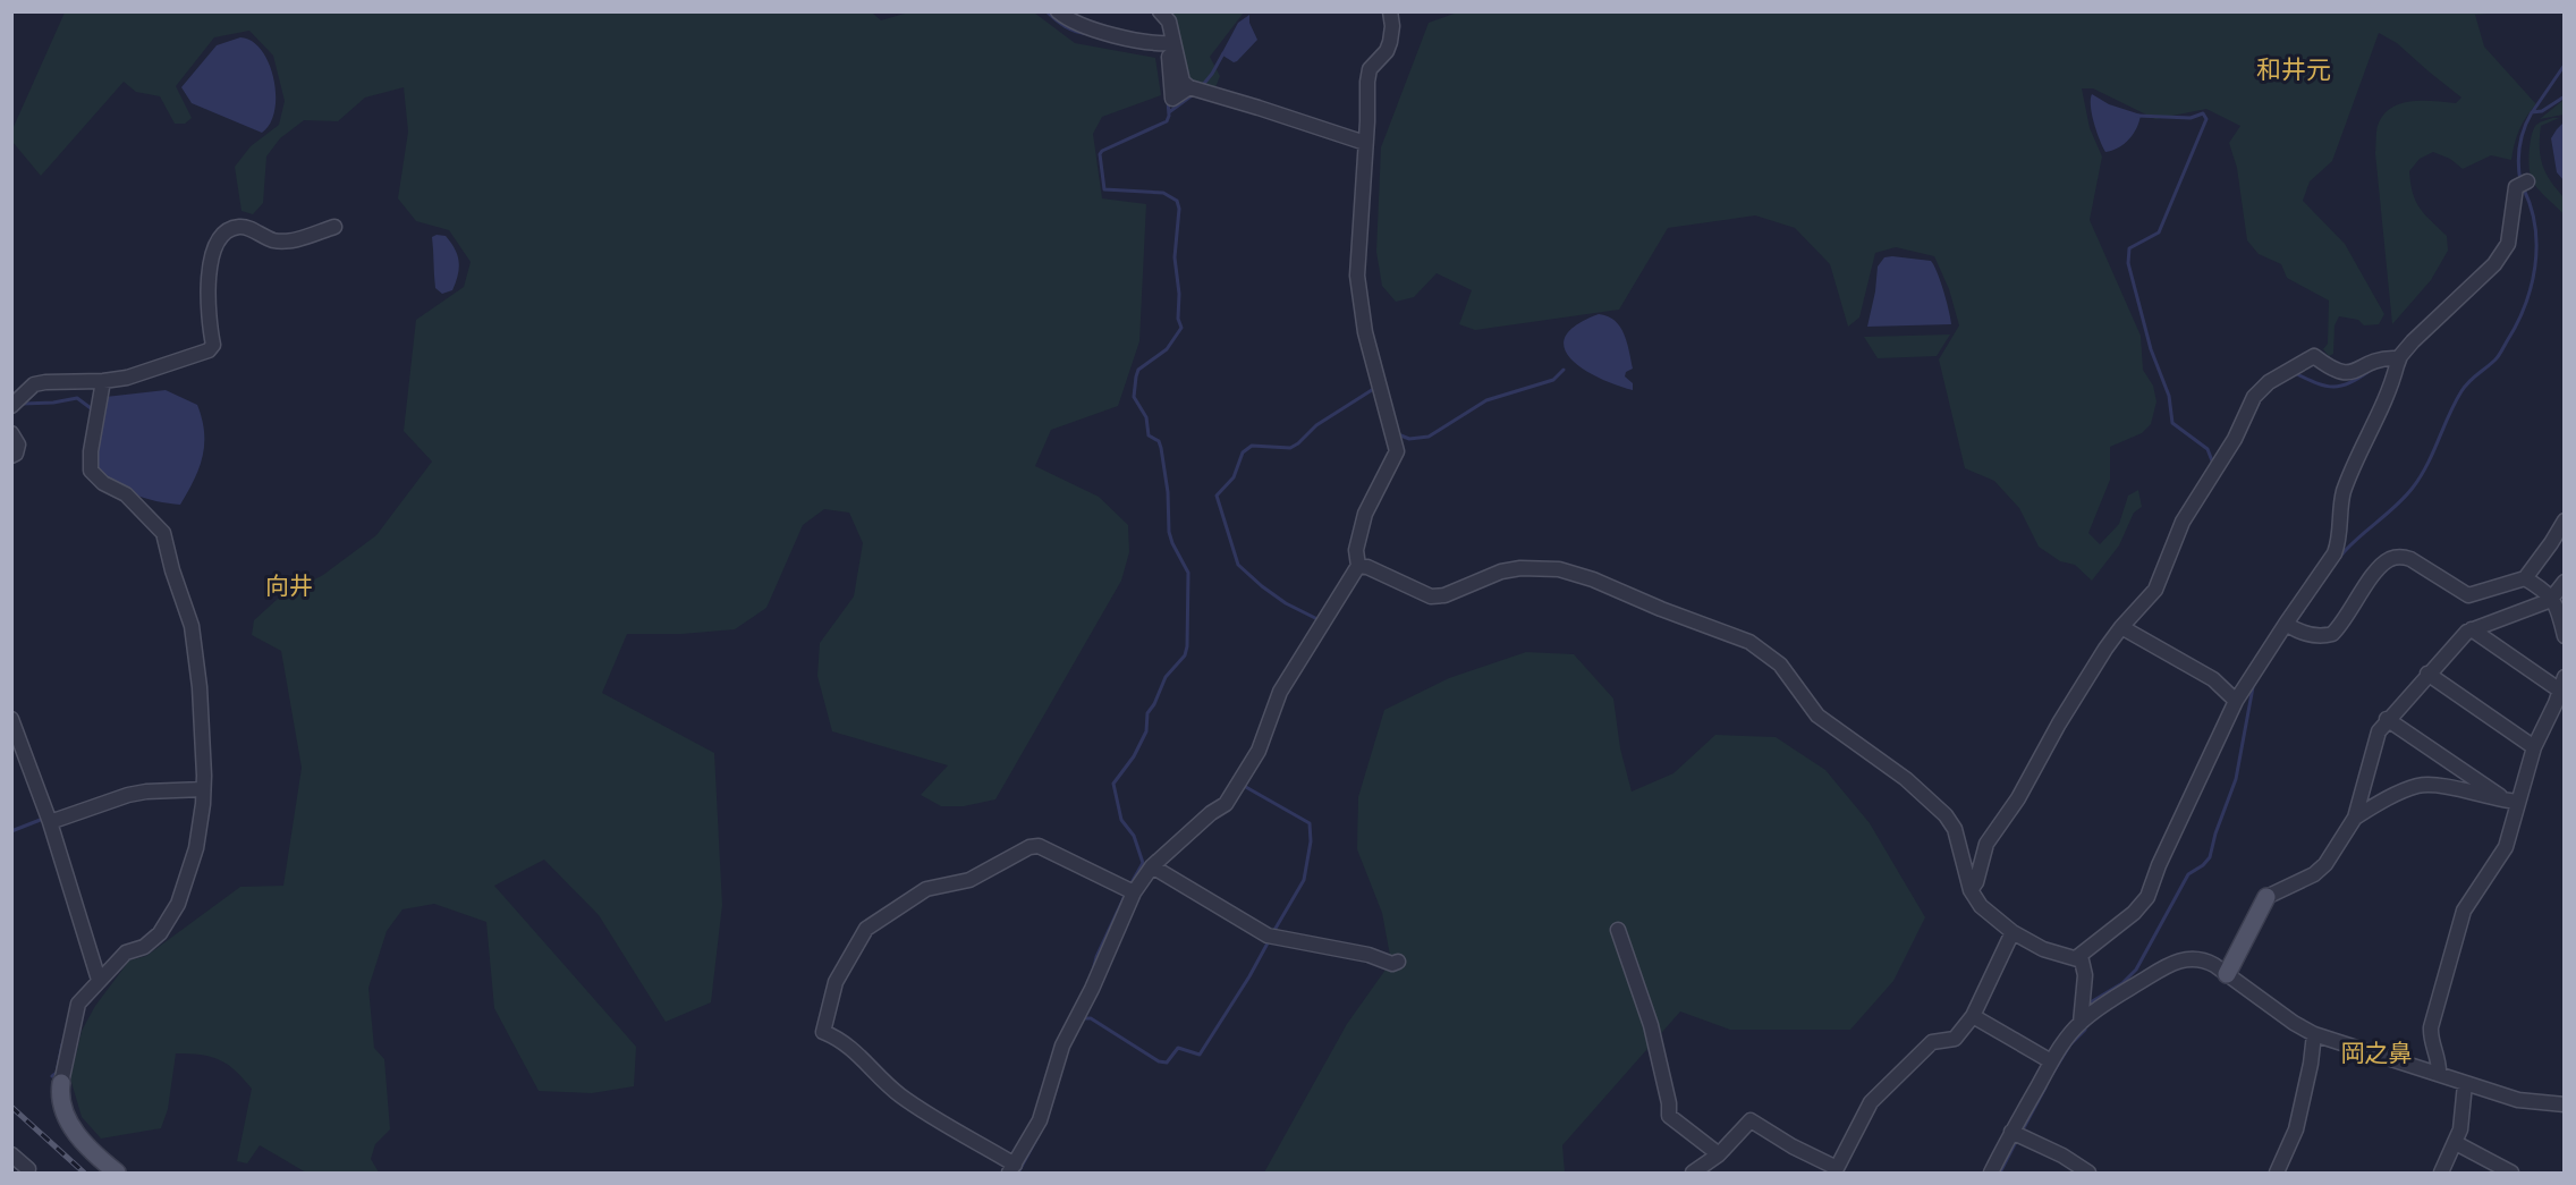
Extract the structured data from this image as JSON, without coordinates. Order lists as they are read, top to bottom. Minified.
{"districts":["和井元","向井","岡之鼻"]}
